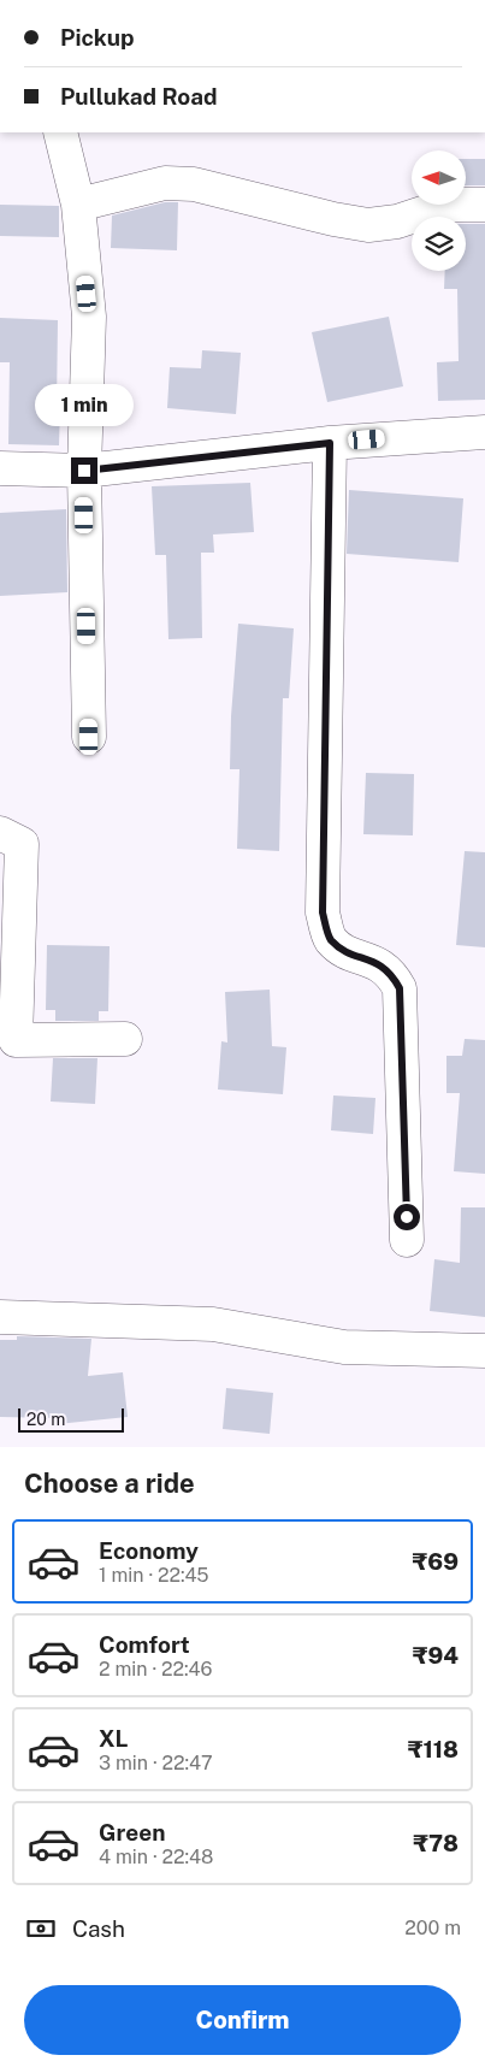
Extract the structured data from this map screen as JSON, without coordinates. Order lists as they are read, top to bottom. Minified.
{"scale_bar":"20 m","north":"left","page":{"banner":["Pickup","Pullukad Road"],"bubble":"1 min","scale":"20 m","heading":"Choose a ride","list":[{"name":"Economy","note":"1 min · 22:45","value":"₹69"},{"name":"Comfort","note":"2 min · 22:46","value":"₹94"},{"name":"XL","note":"3 min · 22:47","value":"₹118"},{"name":"Green","note":"4 min · 22:48","value":"₹78"}],"pay":["Cash","200 m"],"buttons":"Confirm"}}
